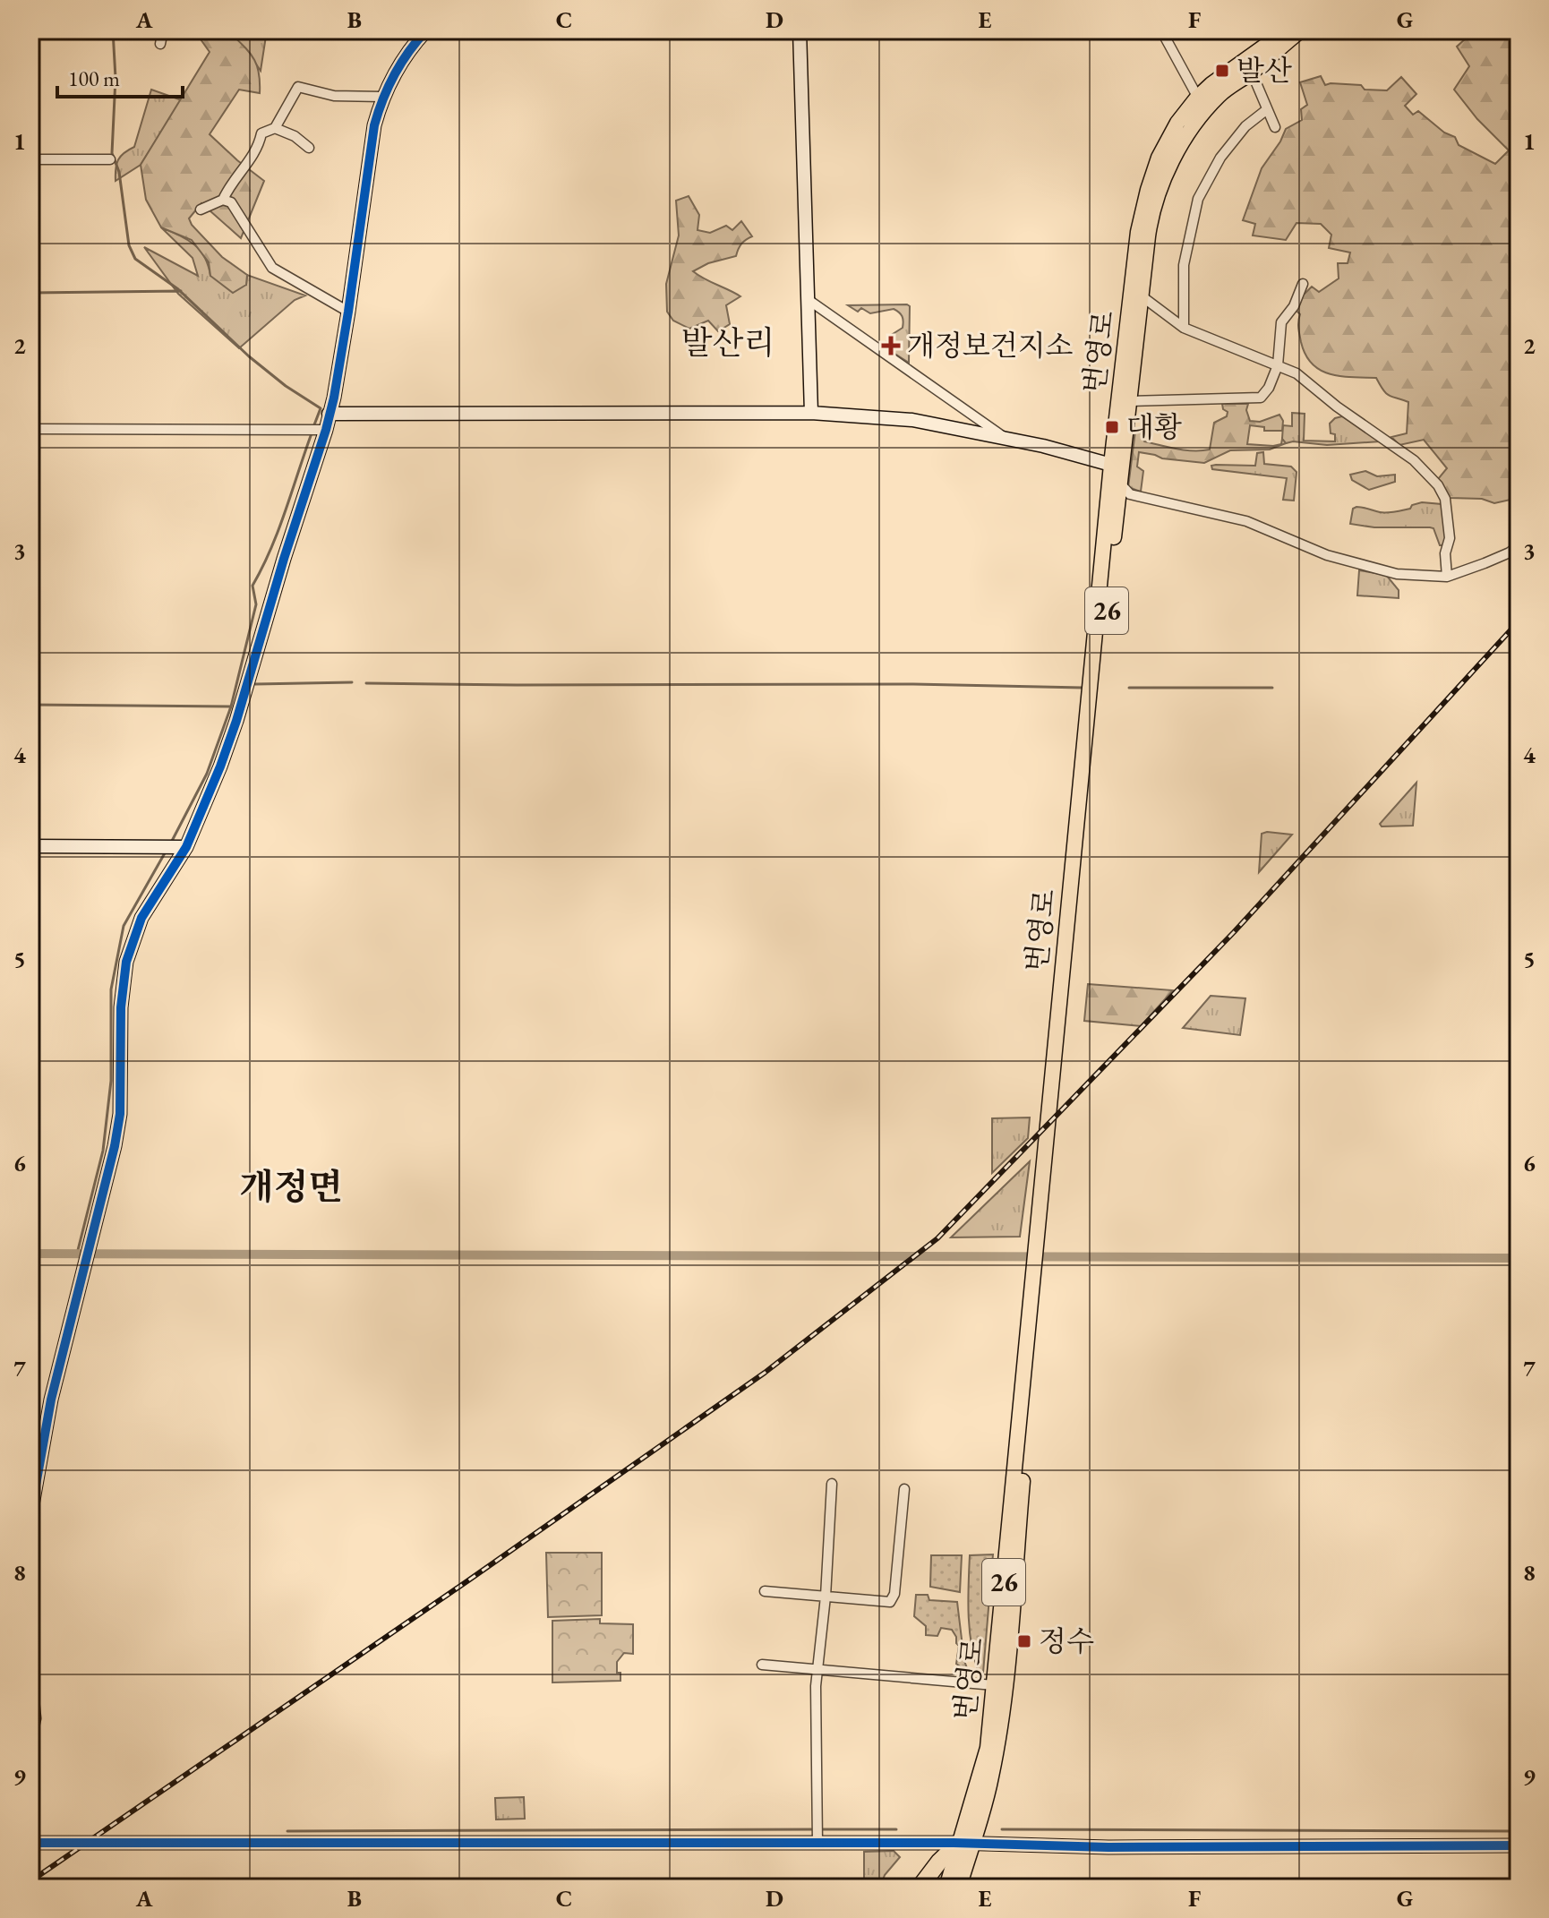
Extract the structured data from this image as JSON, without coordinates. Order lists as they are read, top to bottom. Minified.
{"streets":{"main road":["번영로","26"]},"districts":["발산리","개정면"],"places":{"transit":["발산","대황","정수"],"health":["개정보건지소"]},"scale_bar":"100 m","grid":{"columns":["A","B","C","D","E","F","G"],"rows":["1","2","3","4","5","6","7","8","9"]}}
